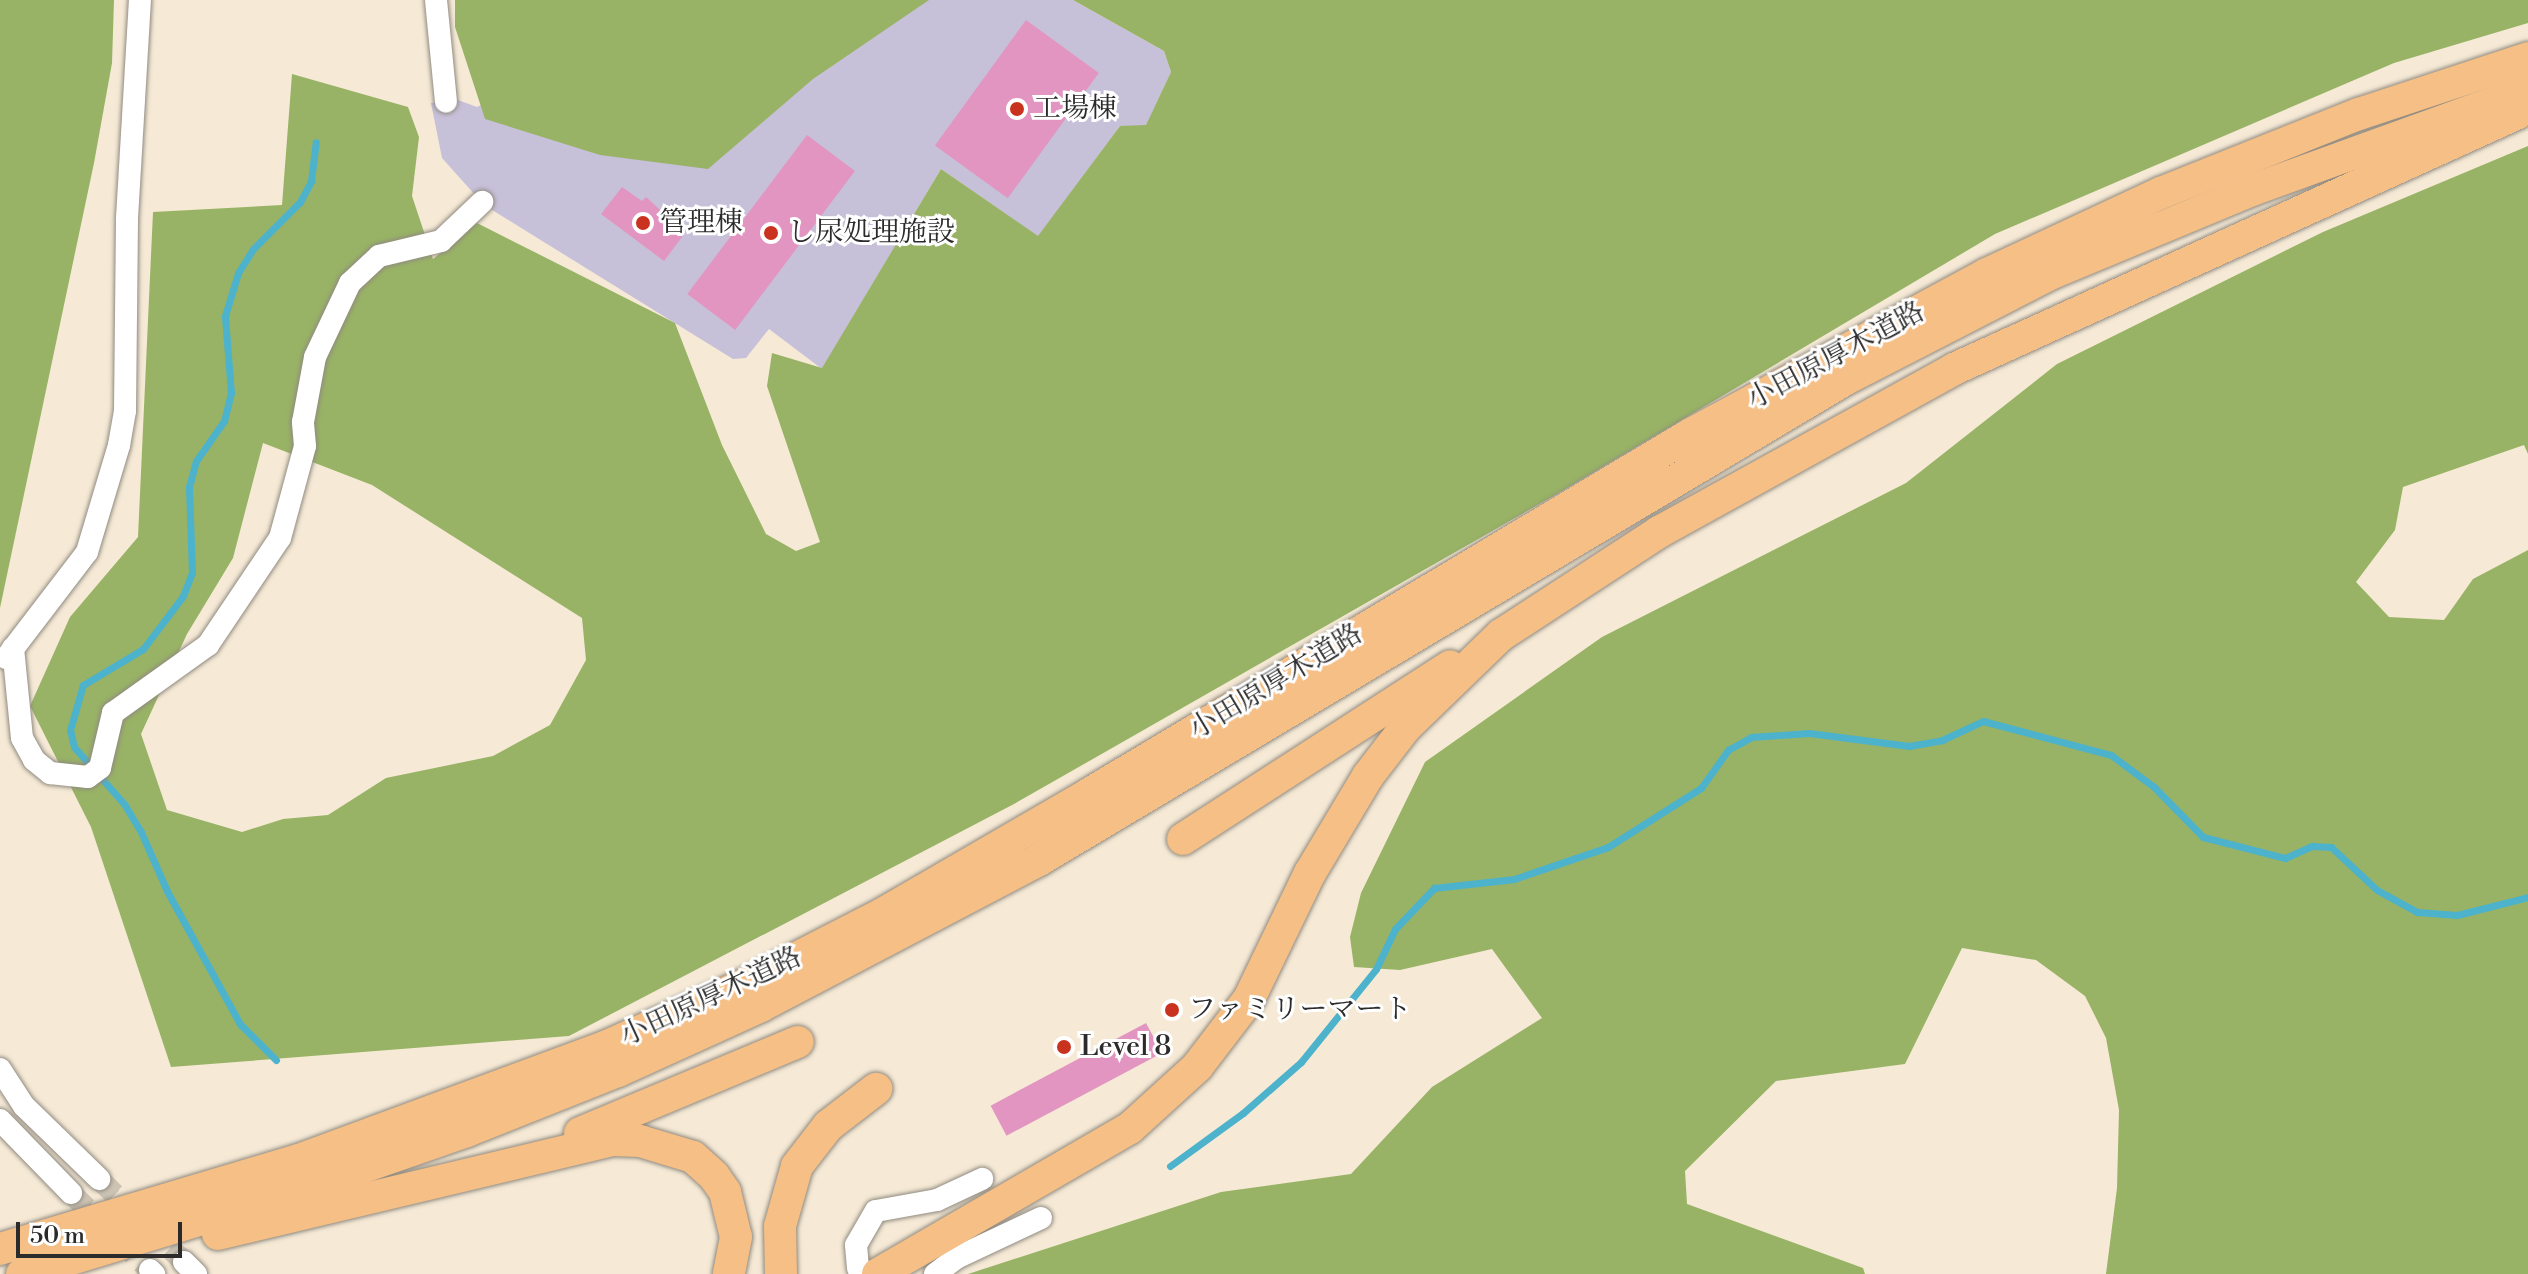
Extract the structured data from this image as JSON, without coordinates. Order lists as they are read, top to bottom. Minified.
{"streets":{"highway":["小田原厚木道路"]},"places":["工場棟","管理棟","し尿処理施設","ファミリーマート","Level 8"],"scale_bar":"50 m"}
